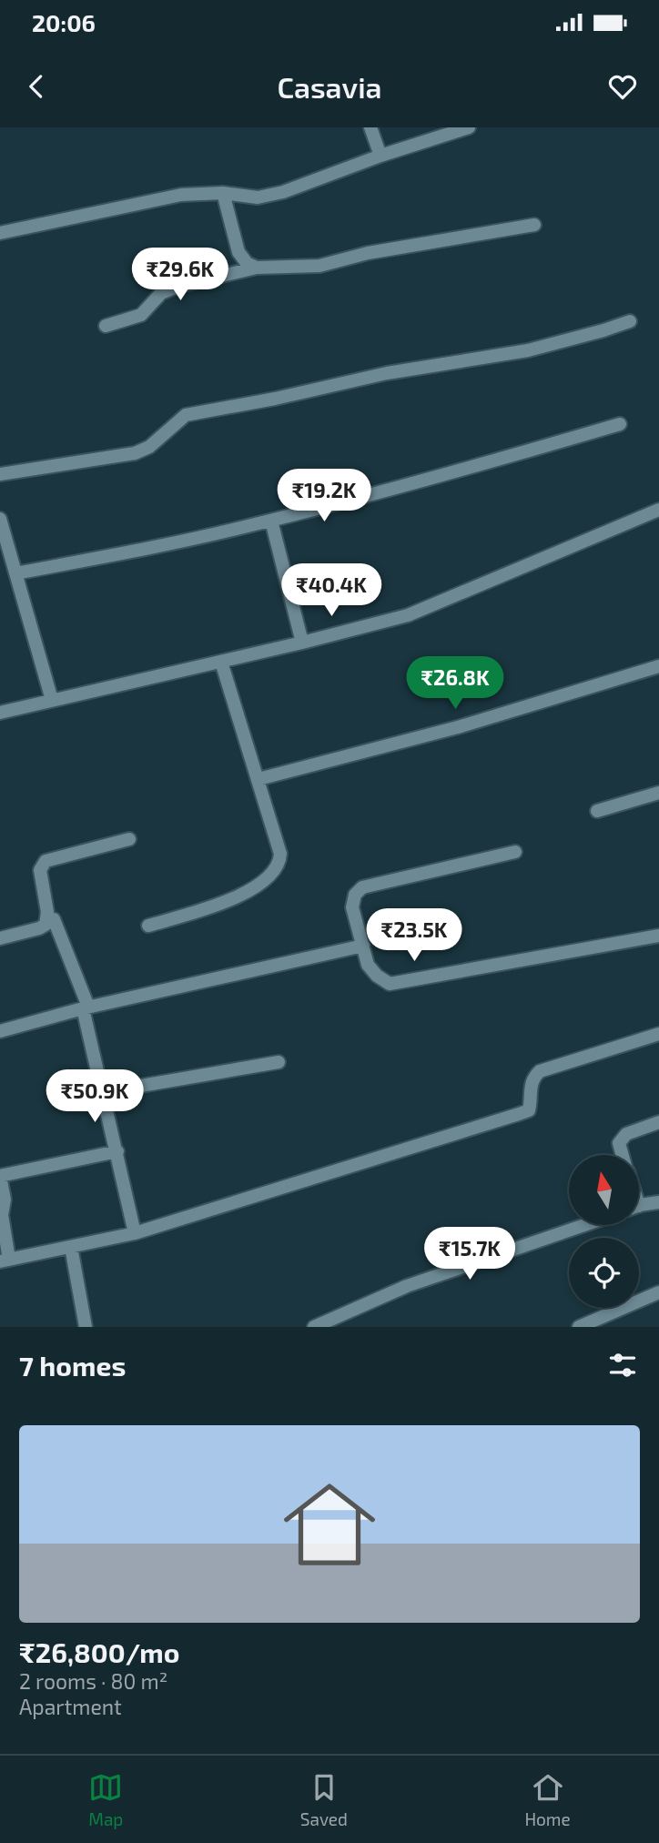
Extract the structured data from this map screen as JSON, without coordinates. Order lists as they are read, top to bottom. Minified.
{"north":"top","page":{"status":"20:06","header":"Casavia","price":["₹29.6K","₹19.2K","₹40.4K","₹26.8K","₹23.5K","₹50.9K","₹15.7K"],"heading":"7 homes","list":[{"name":"₹26,800/mo","note":"2 rooms · 80 m² · Apartment"}],"tabs":["Map","Saved","Home"]}}
